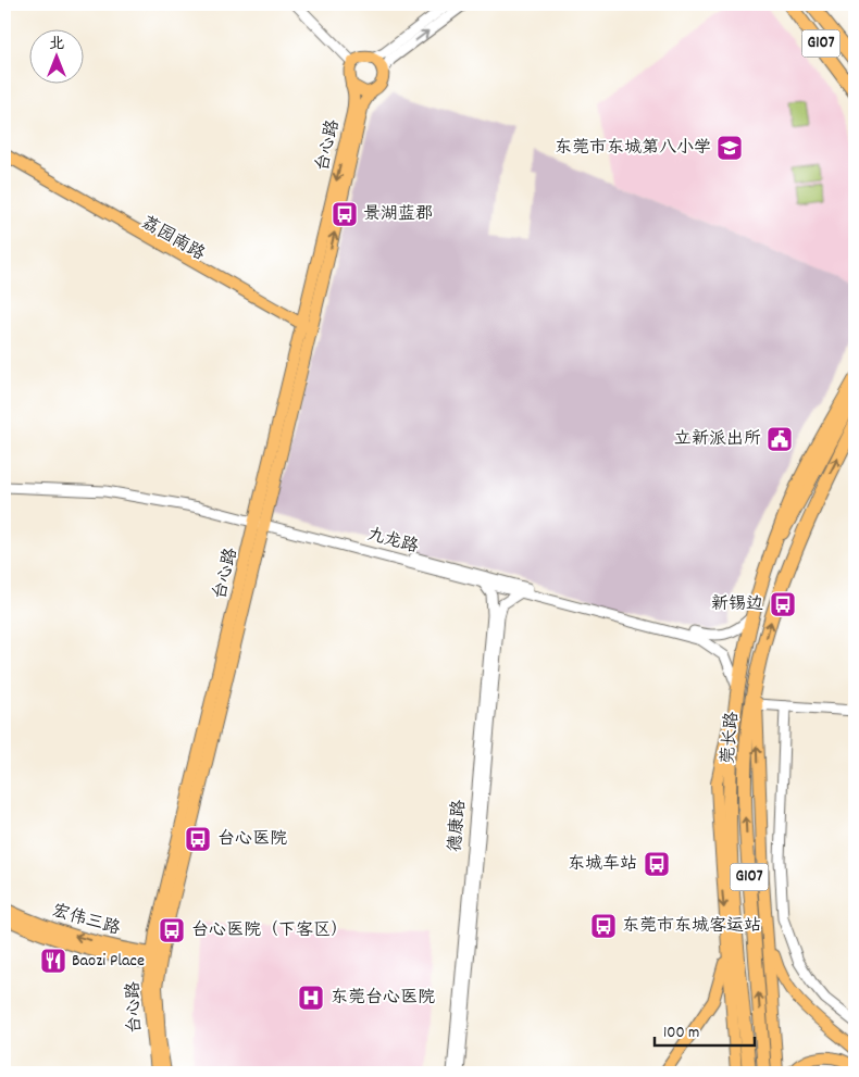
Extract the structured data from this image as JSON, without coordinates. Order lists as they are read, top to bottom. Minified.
{"streets":{"highway":["G107","莞长路"],"main road":["台心路","荔园南路","宏伟三路"],"street":["九龙路","德康路"]},"crossings":[["台心路","荔园南路"],["台心路","九龙路"],["台心路","宏伟三路"],["九龙路","莞长路"],["九龙路","德康路"]],"places":{"school or university":["东莞市东城第八小学"],"bus stop":["景湖蓝郡","新锡边","台心医院","东城车站","东莞市东城客运站","台心医院（下客区）"],"public building":["立新派出所"],"restaurant":["Baozi Place"],"hospital":["东莞台心医院"]},"scale_bar":"100 m","north":"top"}
